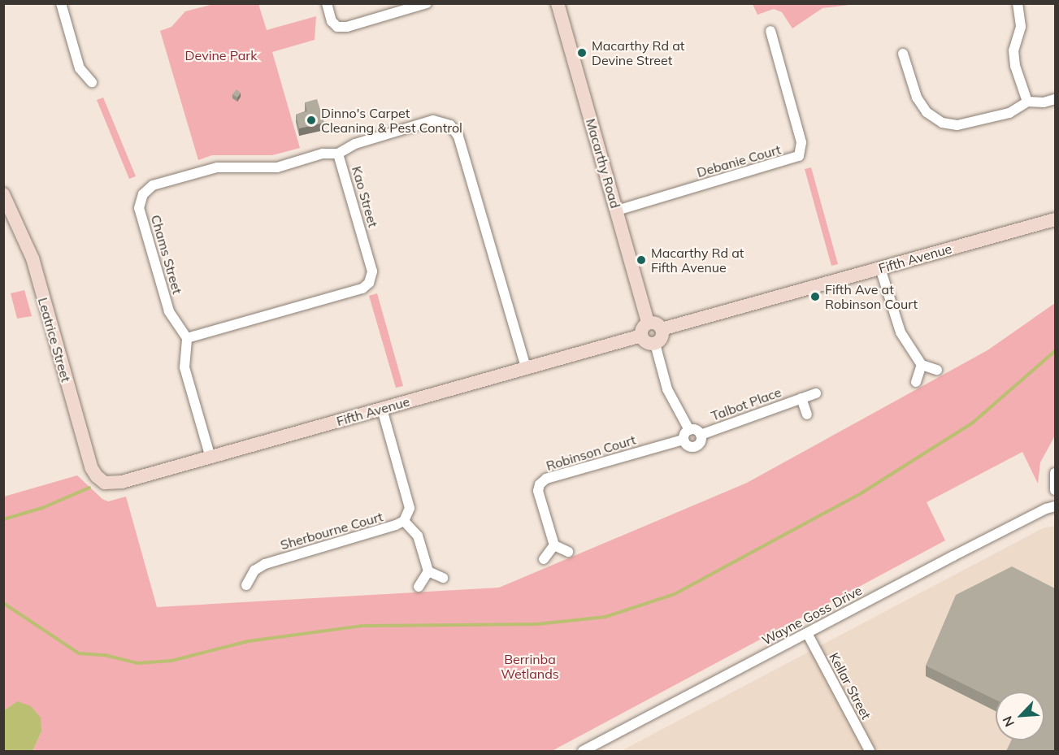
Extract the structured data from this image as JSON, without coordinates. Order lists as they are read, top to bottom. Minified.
{"streets":{"street":["Debanie Court","Macarthy Road","Kao Street","Chams Street","Fifth Avenue","Leatrice Street","Talbot Place","Robinson Court","Sherbourne Court","Wayne Goss Drive","Kellar Street"]},"crossings":[["Debanie Court","Macarthy Road"],["Macarthy Road","Fifth Avenue"],["Kao Street","Chams Street"],["Kao Street","Fifth Avenue"],["Fifth Avenue","Leatrice Street"],["Fifth Avenue","Sherbourne Court"],["Talbot Place","Robinson Court"],["Wayne Goss Drive","Kellar Street"]],"parks":["Devine Park","Berrinba Wetlands"],"places":["Macarthy Rd at Devine Street","Dinno's Carpet Cleaning & Pest Control","Macarthy Rd at Fifth Avenue","Fifth Ave at Robinson Court"],"north":"bottom left"}
